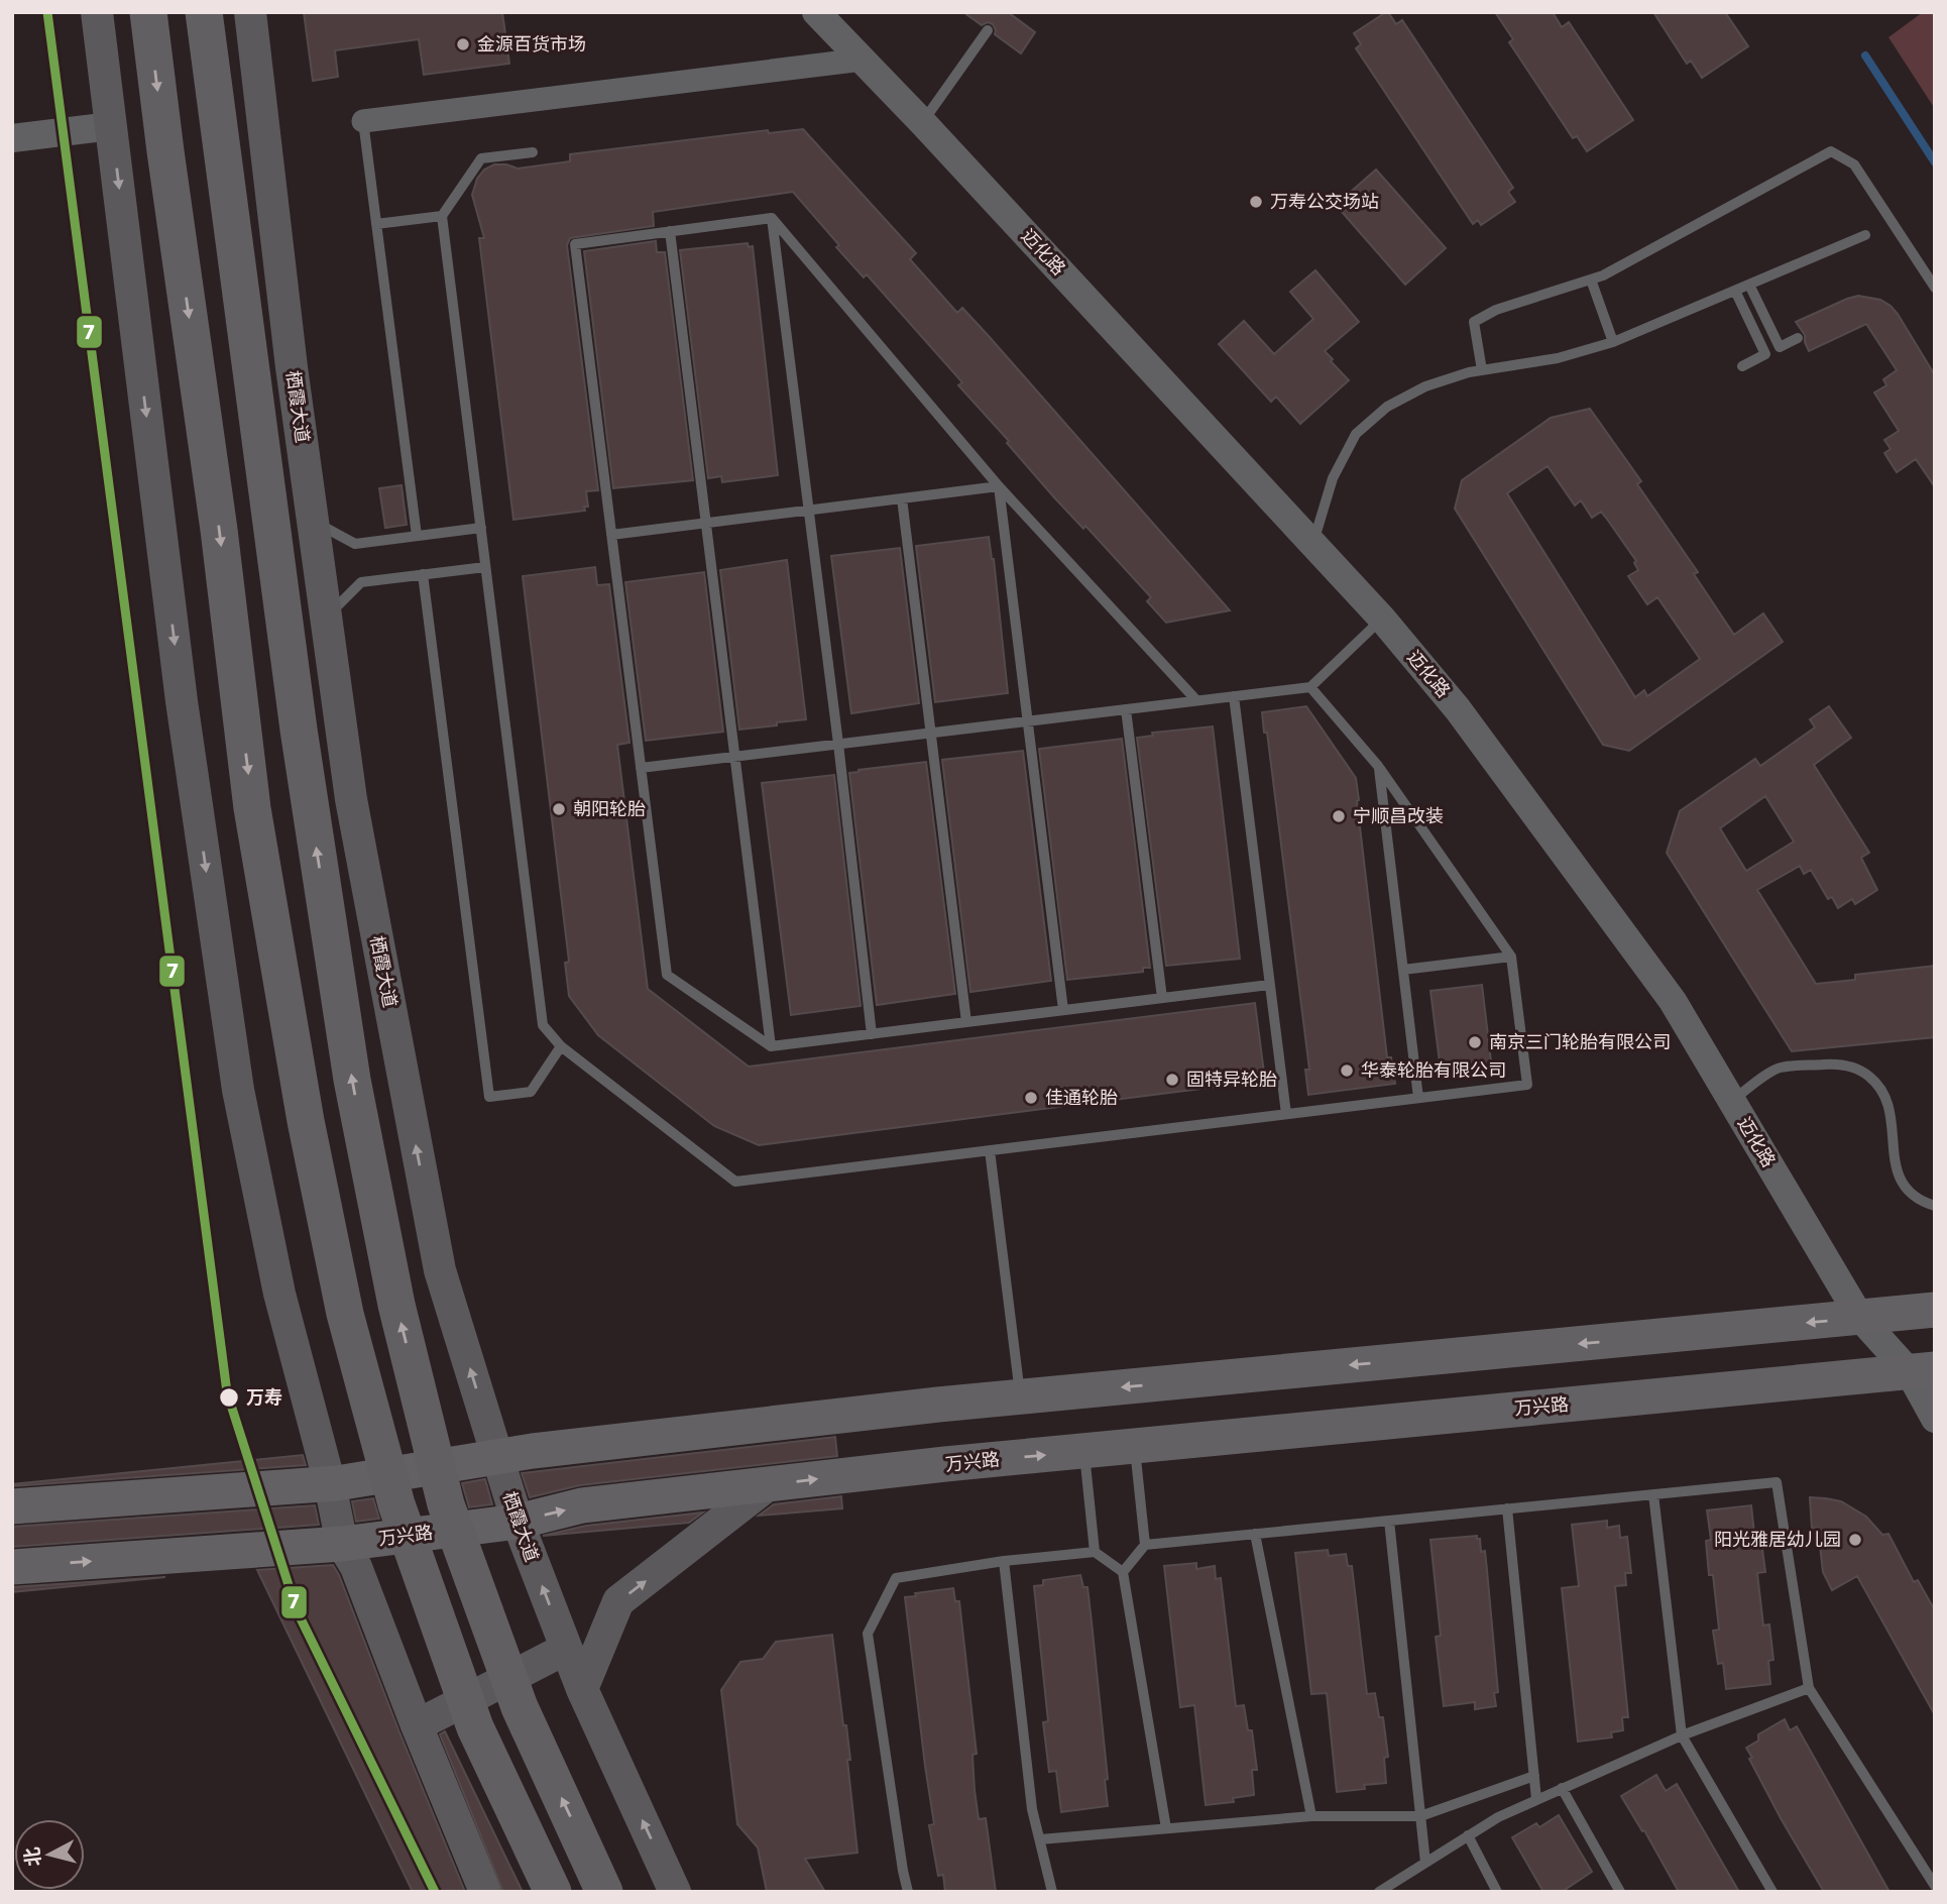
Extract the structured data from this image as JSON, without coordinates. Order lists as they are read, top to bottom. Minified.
{"streets":{"main road":["栖霞大道","万兴路"],"street":["迈化路"]},"crossings":[["迈化路","万兴路"],["栖霞大道","万兴路"]],"places":["金源百货市场","万寿公交场站","朝阳轮胎","宁顺昌改装","南京三门轮胎有限公司","华泰轮胎有限公司","固特异轮胎","佳通轮胎","万寿","阳光雅居幼儿园"],"lines":["transit line 7"],"north":"left"}
